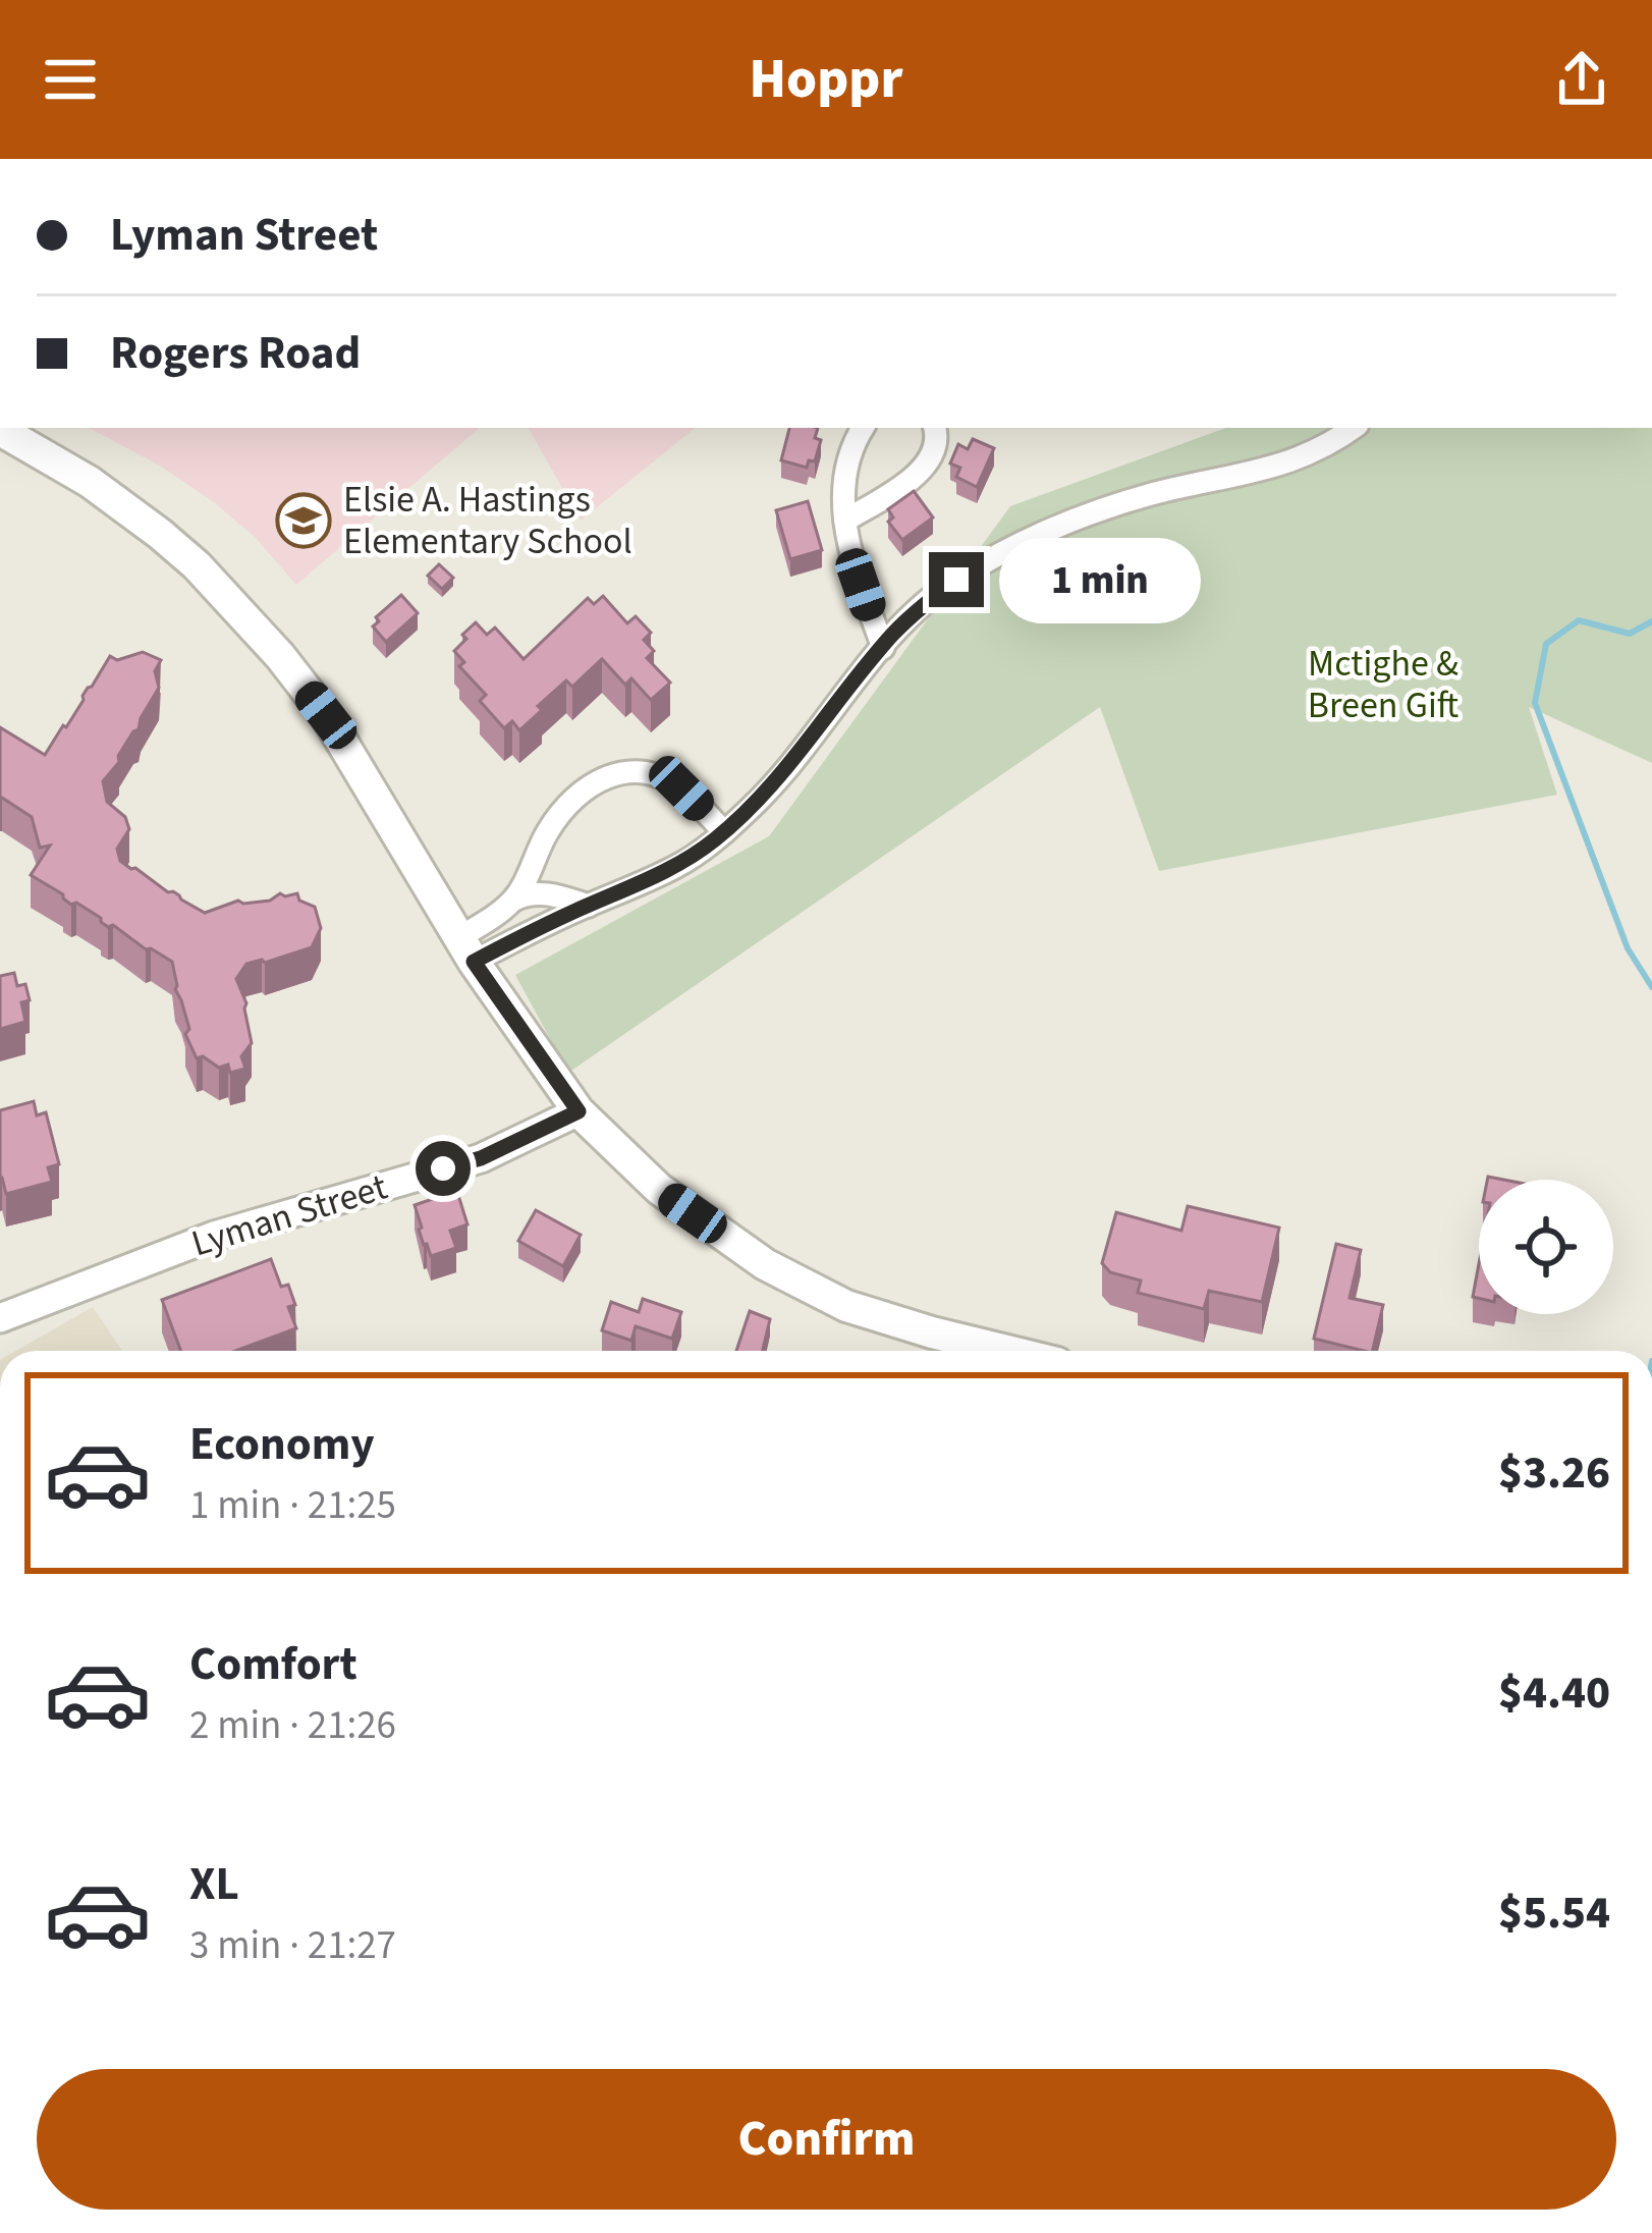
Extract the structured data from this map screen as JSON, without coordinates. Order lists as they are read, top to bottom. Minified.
{"streets":{"street":["Lyman Street"]},"parks":["Mctighe & Breen Gift"],"places":{"school or university":["Elsie A. Hastings Elementary School"]},"page":{"header":"Hoppr","banner":["Lyman Street","Rogers Road"],"bubble":"1 min","list":[{"name":"Economy","note":"1 min · 21:25","value":"$3.26"},{"name":"Comfort","note":"2 min · 21:26","value":"$4.40"},{"name":"XL","note":"3 min · 21:27","value":"$5.54"}],"buttons":"Confirm"}}
